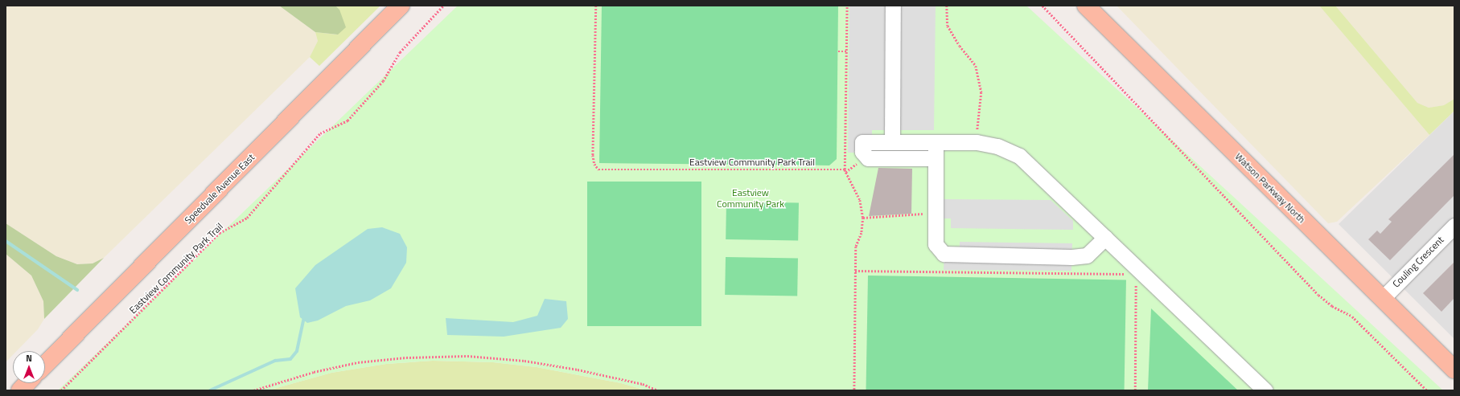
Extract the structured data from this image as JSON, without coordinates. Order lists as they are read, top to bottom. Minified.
{"streets":{"main road":["Watson Parkway North","Speedvale Avenue East"],"street":["Couling Crescent"],"path":["Eastview Community Park Trail"]},"crossings":[["Watson Parkway North","Couling Crescent"]],"parks":["Eastview Community Park"],"north":"top"}
